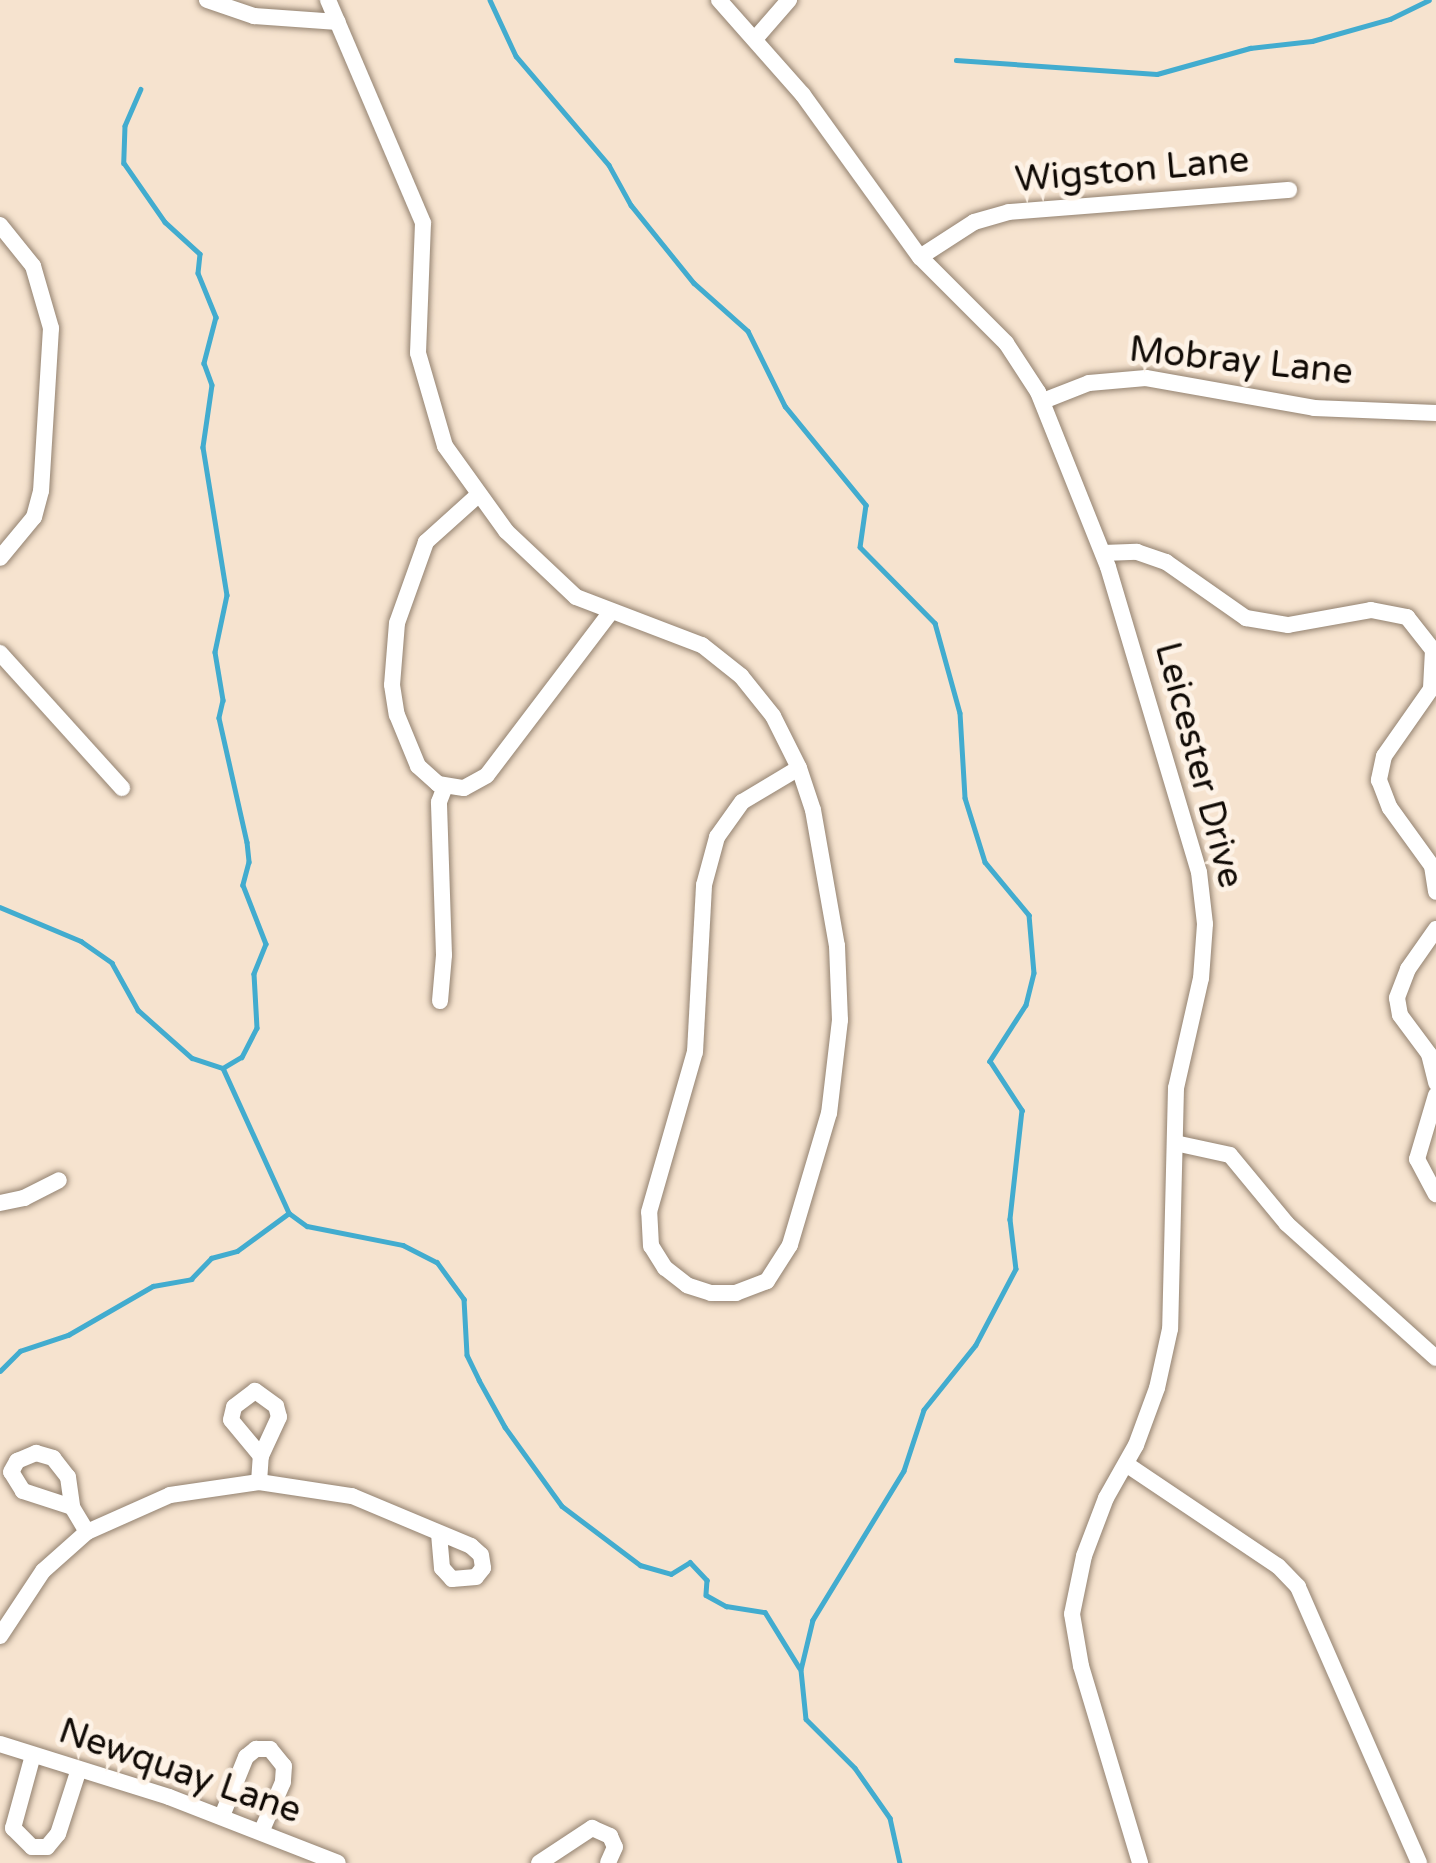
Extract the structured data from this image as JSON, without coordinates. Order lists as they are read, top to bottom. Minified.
{"streets":{"street":["Wigston Lane","Mobray Lane","Leicester Drive","Newquay Lane"]},"crossings":[["Wigston Lane","Leicester Drive"],["Mobray Lane","Leicester Drive"]]}
